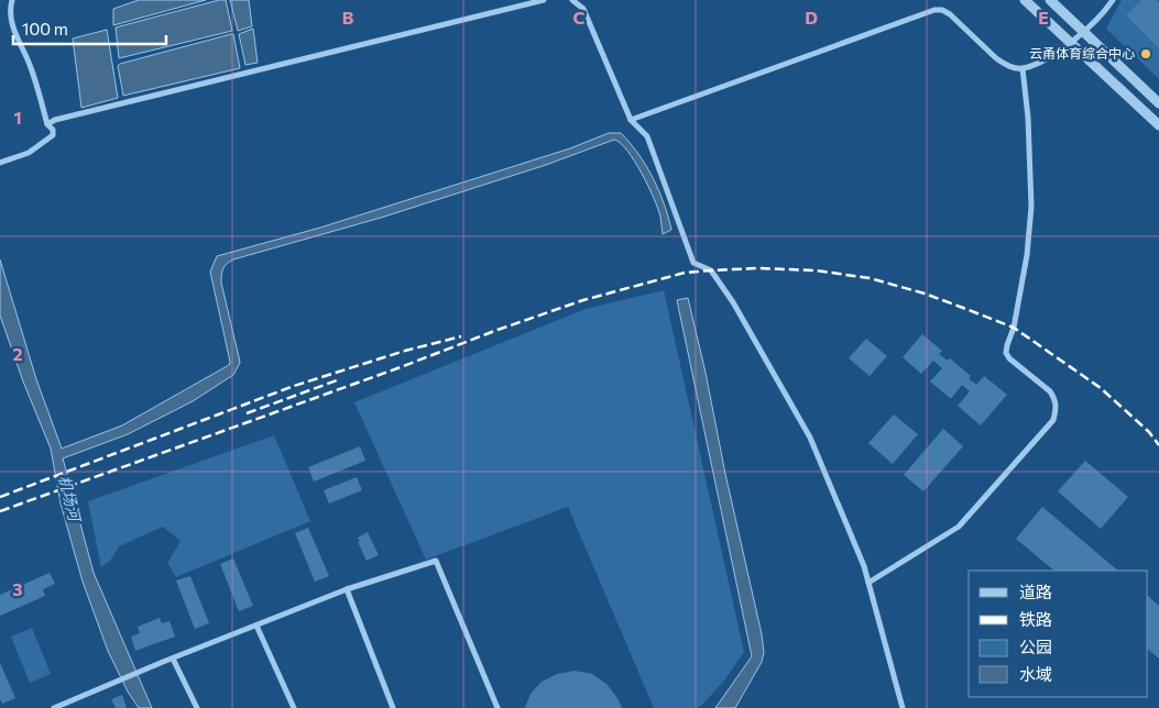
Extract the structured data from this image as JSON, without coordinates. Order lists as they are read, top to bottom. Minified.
{"water":["机场河"],"places":["云甬体育综合中心"],"legend":["道路","铁路","公园","水域"],"scale_bar":"100 m","grid":{"columns":["B","C","D","E"],"rows":["1","2","3"]}}
